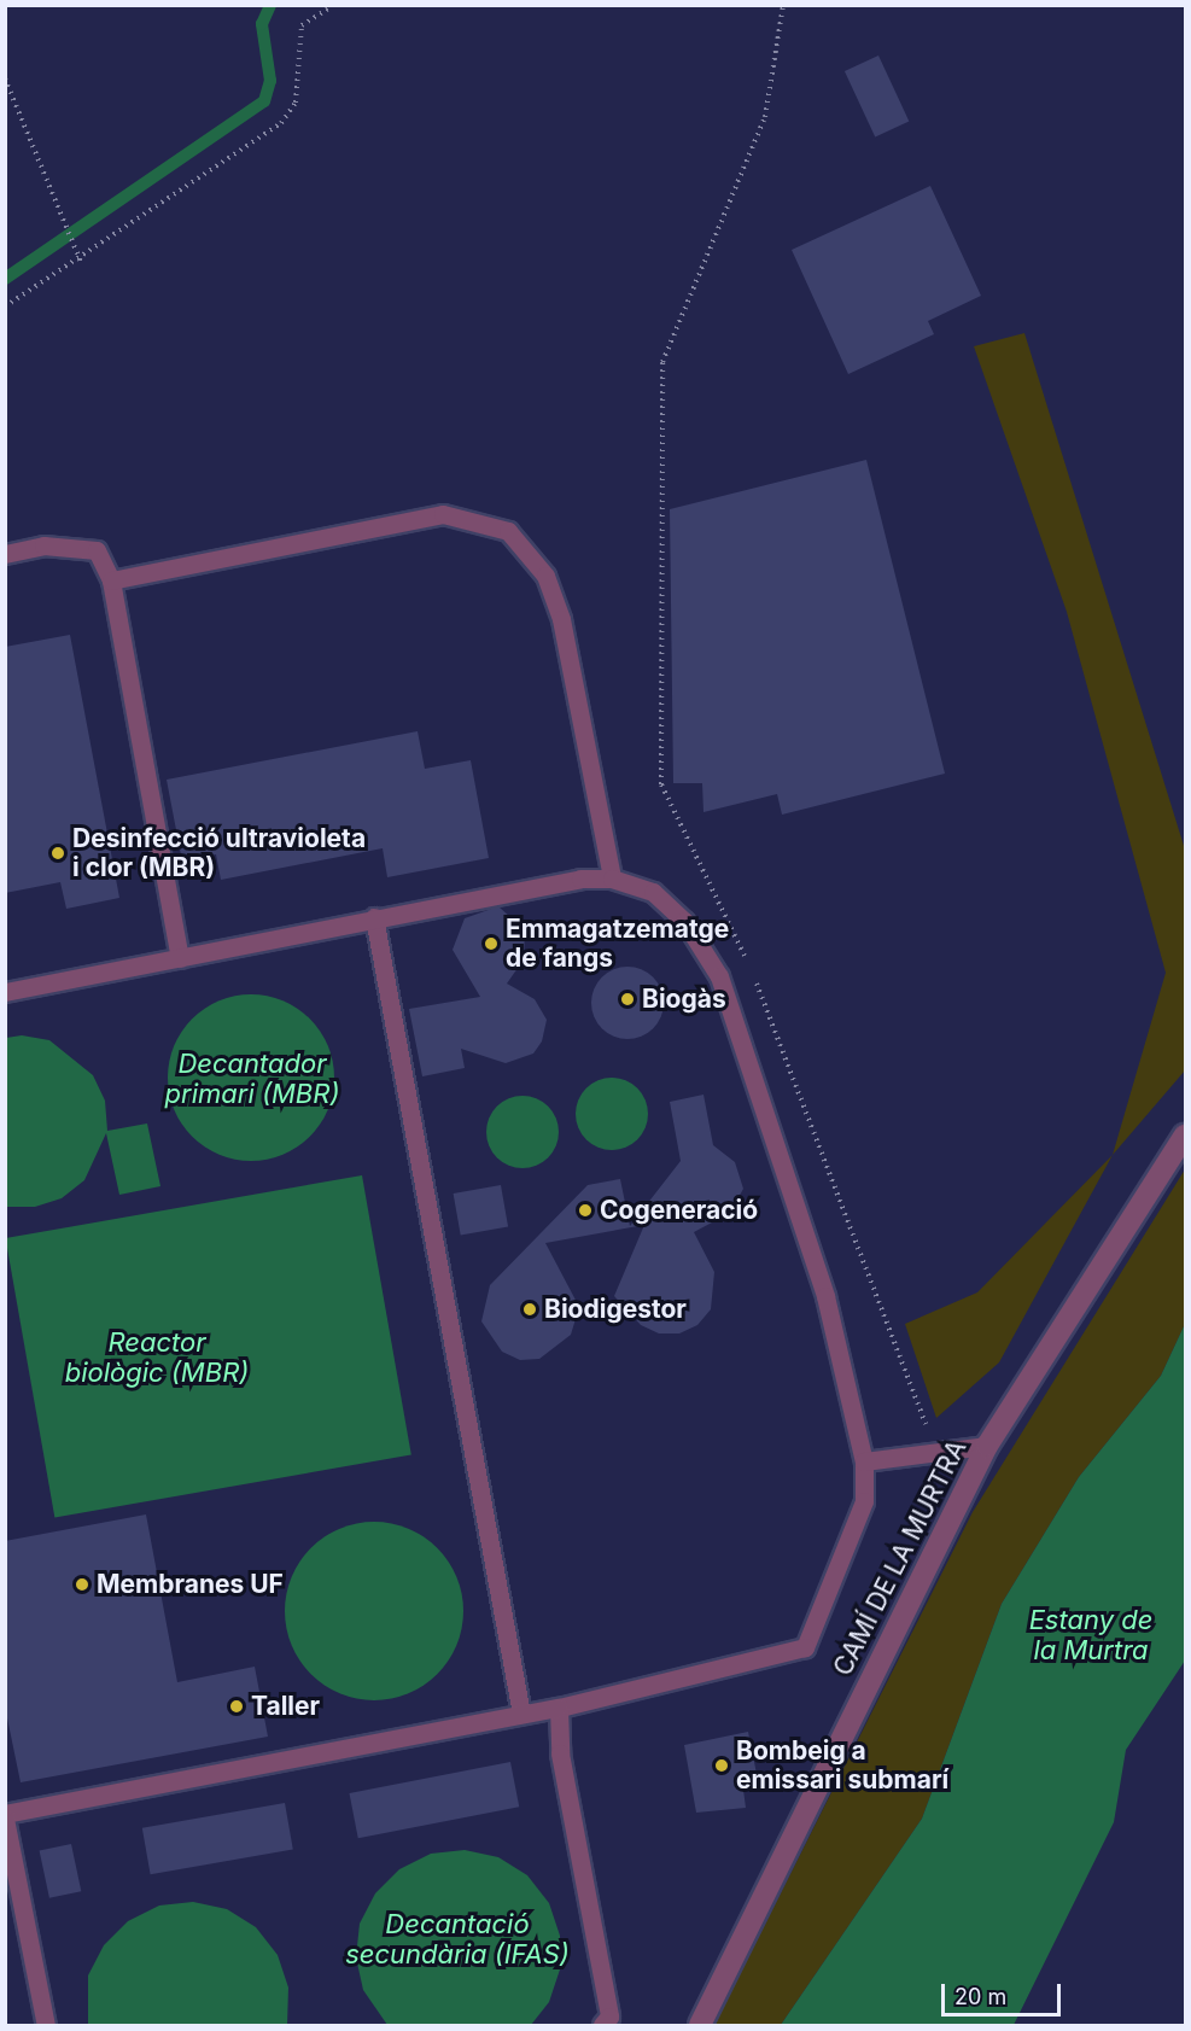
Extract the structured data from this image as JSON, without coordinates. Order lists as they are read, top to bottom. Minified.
{"streets":{"street":["CAMÍ DE LA MURTRA"]},"water":["Decantador primari (MBR)","Reactor biològic (MBR)","Estany de la Murtra","Decantació secundària (IFAS)"],"places":["Desinfecció ultravioleta i clor (MBR)","Emmagatzematge de fangs","Biogàs","Cogeneració","Biodigestor","Membranes UF","Taller","Bombeig a emissari submarí"],"scale_bar":"20 m"}
